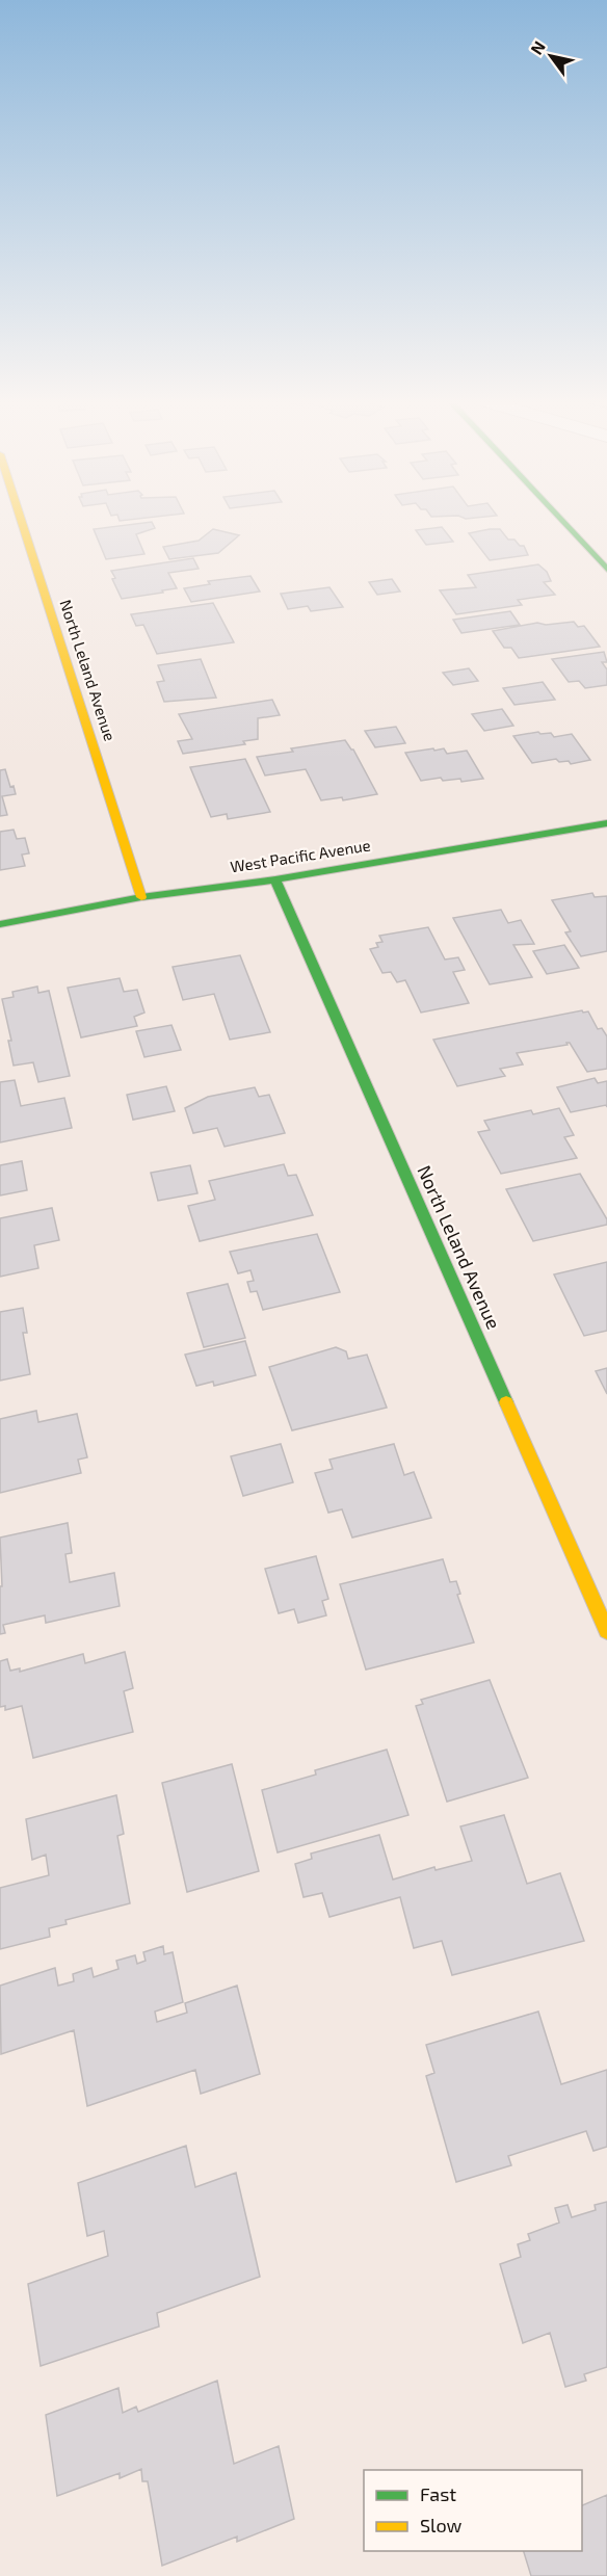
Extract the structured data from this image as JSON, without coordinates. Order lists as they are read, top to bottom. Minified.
{"streets":{"street":["North Leland Avenue","West Pacific Avenue"]},"crossings":[["North Leland Avenue","West Pacific Avenue"]],"legend":["Fast","Slow"],"north":"top left"}
